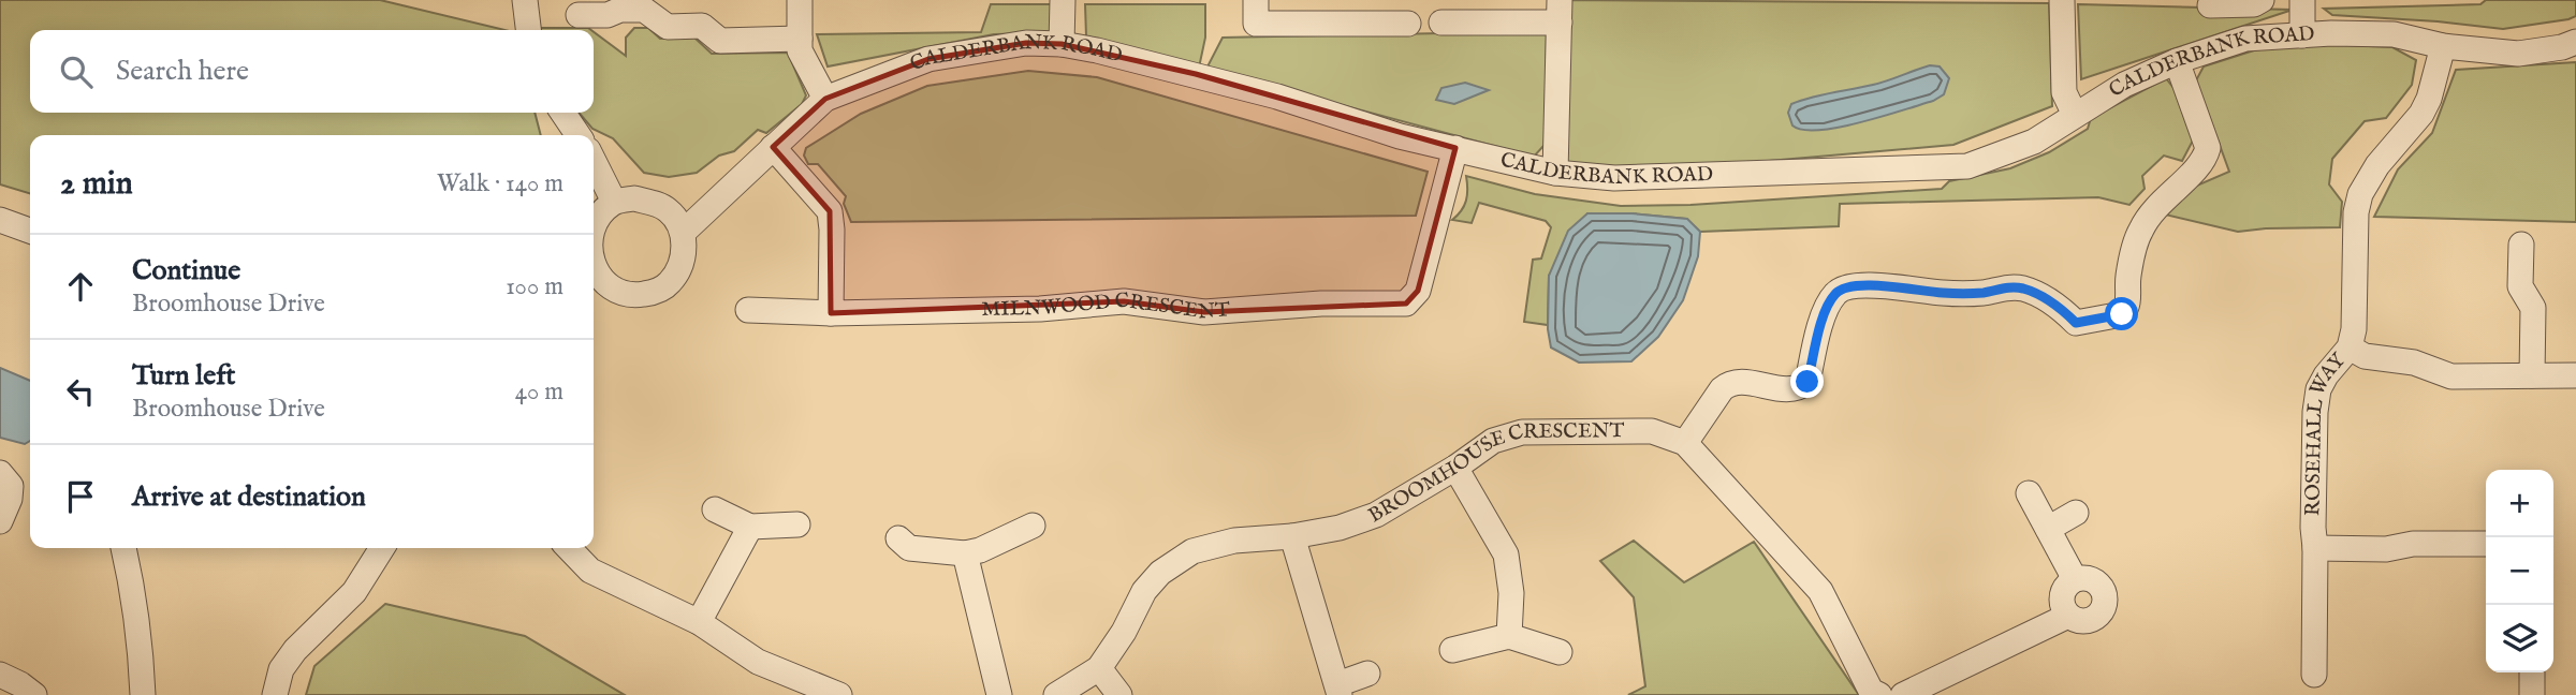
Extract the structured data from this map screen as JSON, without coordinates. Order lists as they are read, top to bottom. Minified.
{"streets":{"street":["CALDERBANK ROAD","MILNWOOD CRESCENT","ROSEHALL WAY","BROOMHOUSE CRESCENT"]},"crossings":[["CALDERBANK ROAD","MILNWOOD CRESCENT"],["CALDERBANK ROAD","ROSEHALL WAY"]],"page":{"search":"Search here","heading":["2 min","Walk · 140 m"],"list":[["Continue","Broomhouse Drive","100 m"],["Turn left","Broomhouse Drive","40 m"],"Arrive at destination"],"map_buttons":["+","−"]}}
